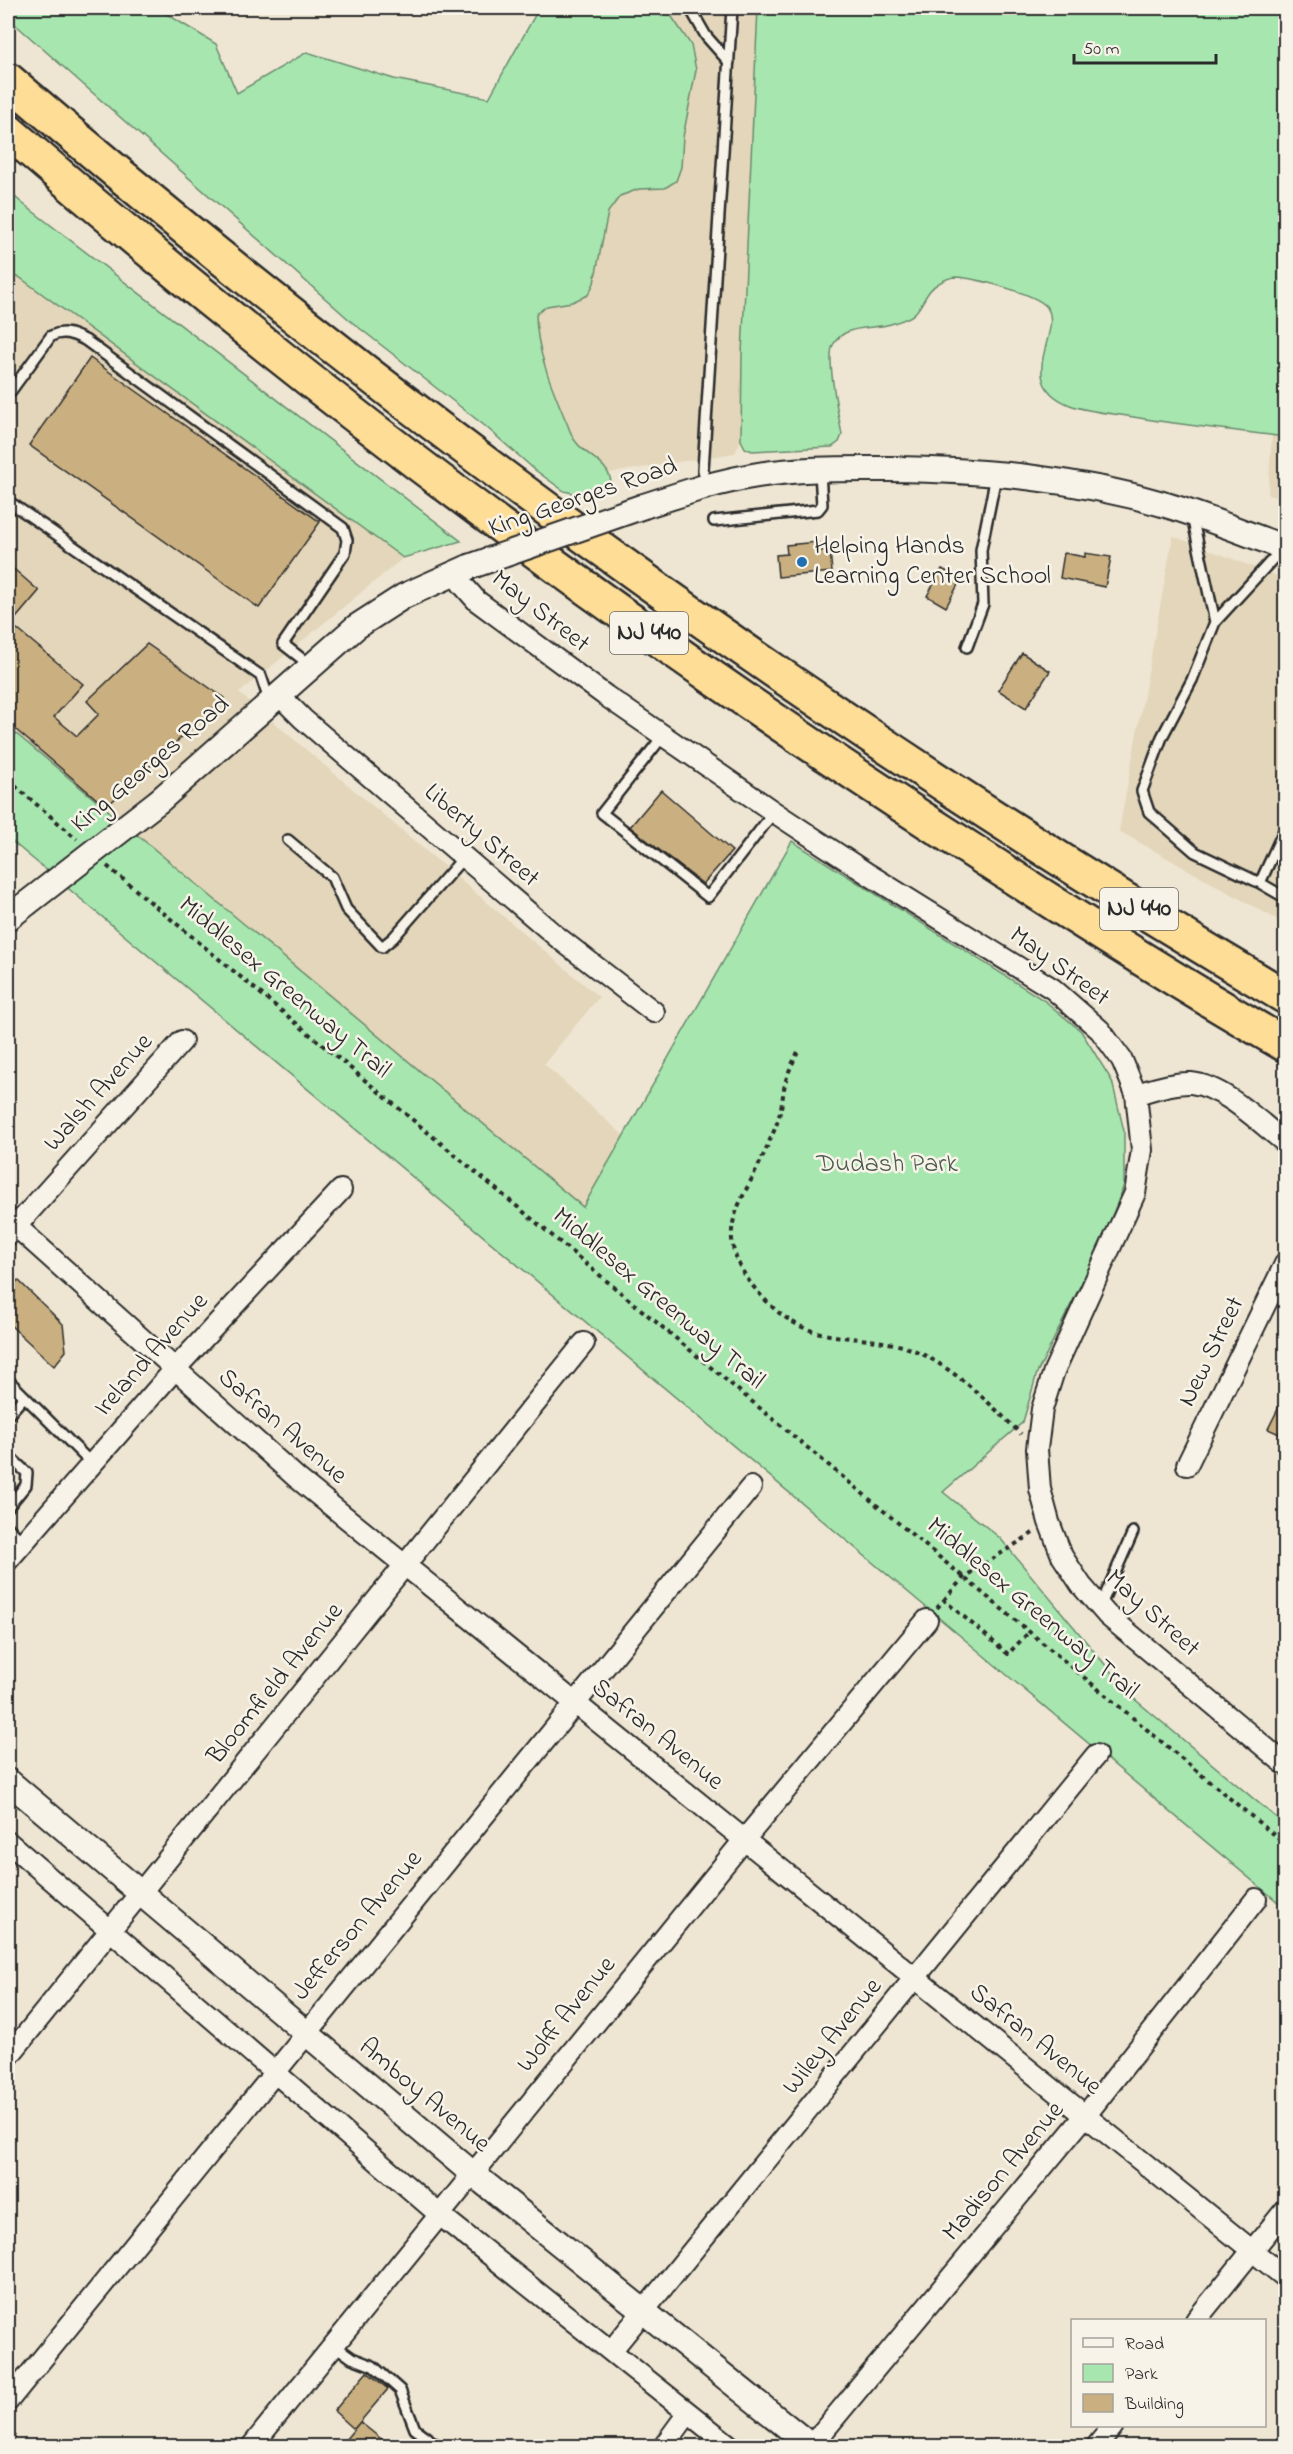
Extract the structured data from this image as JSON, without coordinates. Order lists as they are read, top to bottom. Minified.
{"streets":{"highway":["NJ 440"],"street":["King Georges Road","May Street","Liberty Street","Walsh Avenue","New Street","Ireland Avenue","Safran Avenue","Bloomfield Avenue","Jefferson Avenue","Wolff Avenue","Wiley Avenue","Amboy Avenue","Madison Avenue"],"path":["Middlesex Greenway Trail"]},"crossings":[["King Georges Road","May Street"],["King Georges Road","Liberty Street"],["Walsh Avenue","Safran Avenue"],["Ireland Avenue","Safran Avenue"],["Safran Avenue","Bloomfield Avenue"],["Safran Avenue","Jefferson Avenue"],["Safran Avenue","Wolff Avenue"],["Safran Avenue","Wiley Avenue"],["Safran Avenue","Madison Avenue"],["Bloomfield Avenue","Amboy Avenue"],["Jefferson Avenue","Amboy Avenue"],["Wolff Avenue","Amboy Avenue"],["Wiley Avenue","Amboy Avenue"],["Amboy Avenue","Madison Avenue"]],"parks":["Dudash Park"],"places":["Helping Hands Learning Center School"],"legend":["Road","Park","Building"],"scale_bar":"50 m"}
